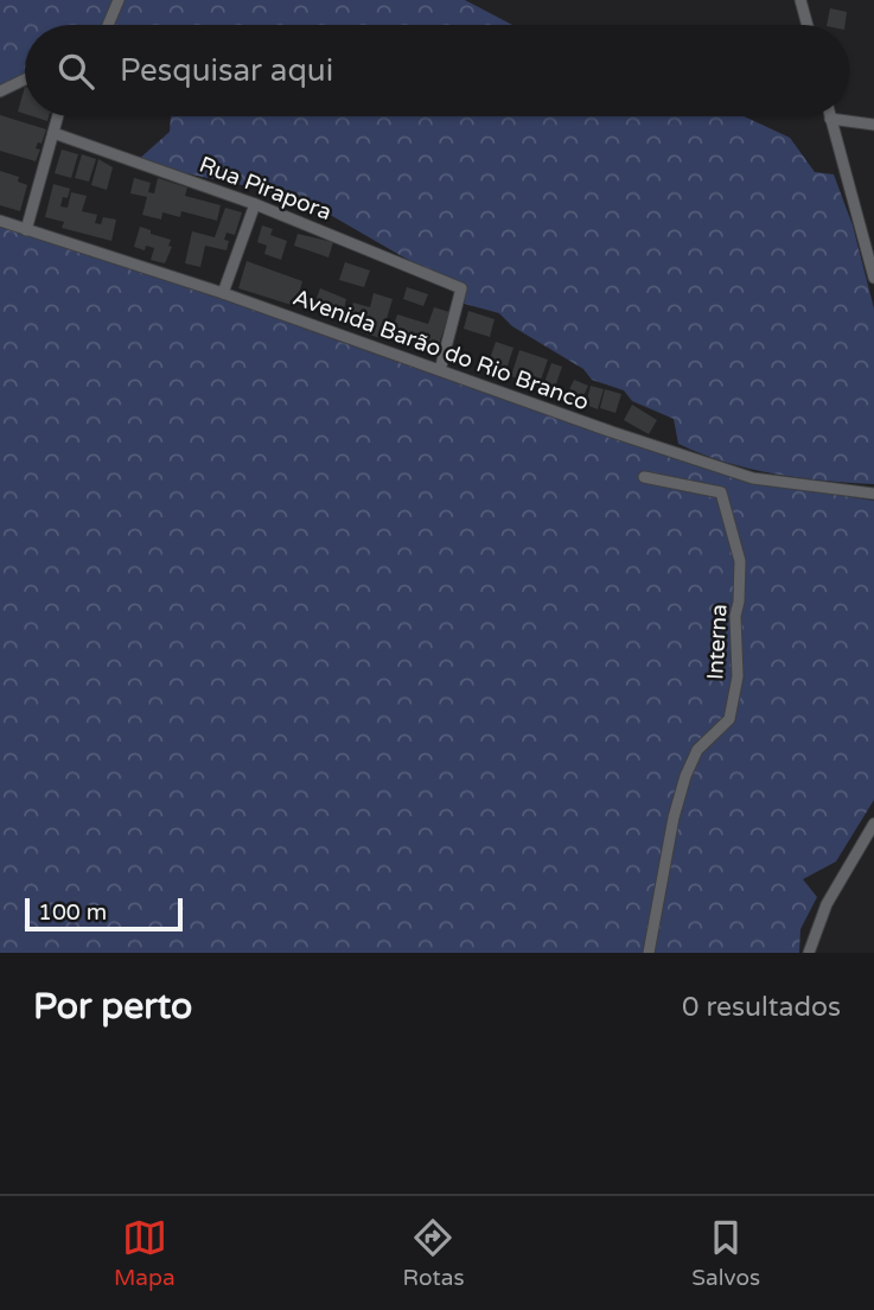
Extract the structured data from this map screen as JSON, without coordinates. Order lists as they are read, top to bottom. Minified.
{"streets":{"street":["Rua Pirapora","Avenida Barão do Rio Branco","Interna"]},"crossings":[["Rua Pirapora","Avenida Barão do Rio Branco"]],"scale_bar":"100 m","page":{"search":"Pesquisar aqui","scale":"100 m","heading":["Por perto","0 resultados"],"nav":["Mapa","Rotas","Salvos"]}}
